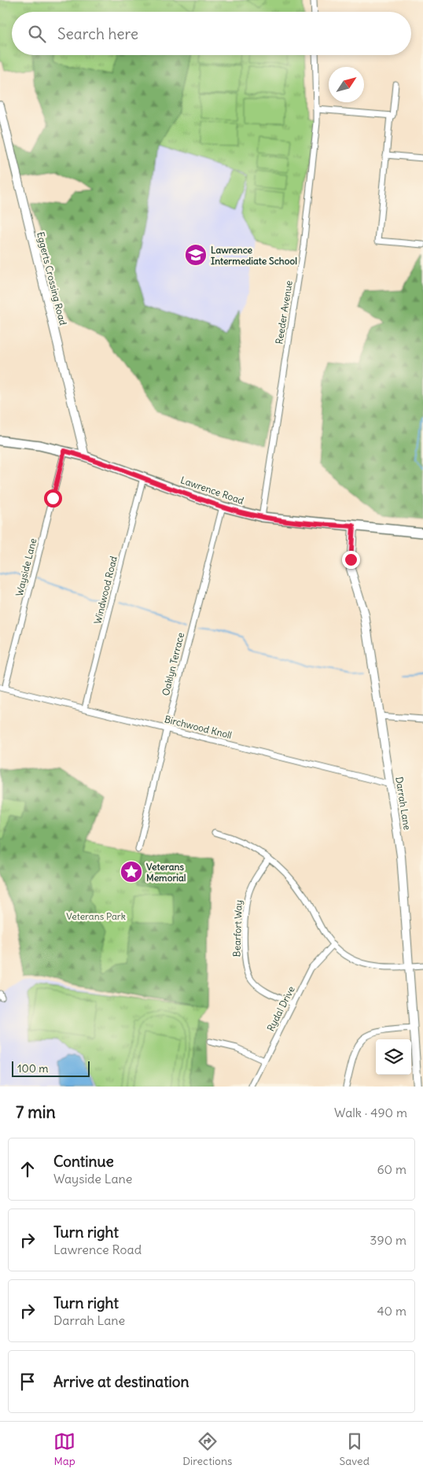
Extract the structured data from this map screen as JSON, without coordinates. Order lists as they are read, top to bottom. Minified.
{"streets":{"main road":["Lawrence Road"],"street":["Eggerts Crossing Road","Reeder Avenue","Wayside Lane","Windwood Road","Oaklyn Terrace","Birchwood Knoll","Darrah Lane","Bearfort Way","Rydal Drive"]},"crossings":[["Eggerts Crossing Road","Lawrence Road"],["Reeder Avenue","Lawrence Road"],["Lawrence Road","Wayside Lane"],["Lawrence Road","Windwood Road"],["Lawrence Road","Oaklyn Terrace"],["Lawrence Road","Darrah Lane"],["Wayside Lane","Birchwood Knoll"],["Windwood Road","Birchwood Knoll"],["Oaklyn Terrace","Birchwood Knoll"],["Birchwood Knoll","Darrah Lane"],["Bearfort Way","Rydal Drive"]],"parks":["Veterans Park"],"places":{"school or university":["Lawrence Intermediate School"],"place":["Veterans Memorial"]},"scale_bar":"100 m","north":"top right","page":{"search":"Search here","scale":"100 m","heading":["7 min","Walk · 490 m"],"list":[["Continue","Wayside Lane","60 m"],["Turn right","Lawrence Road","390 m"],["Turn right","Darrah Lane","40 m"],"Arrive at destination"],"nav":["Map","Directions","Saved"]}}
